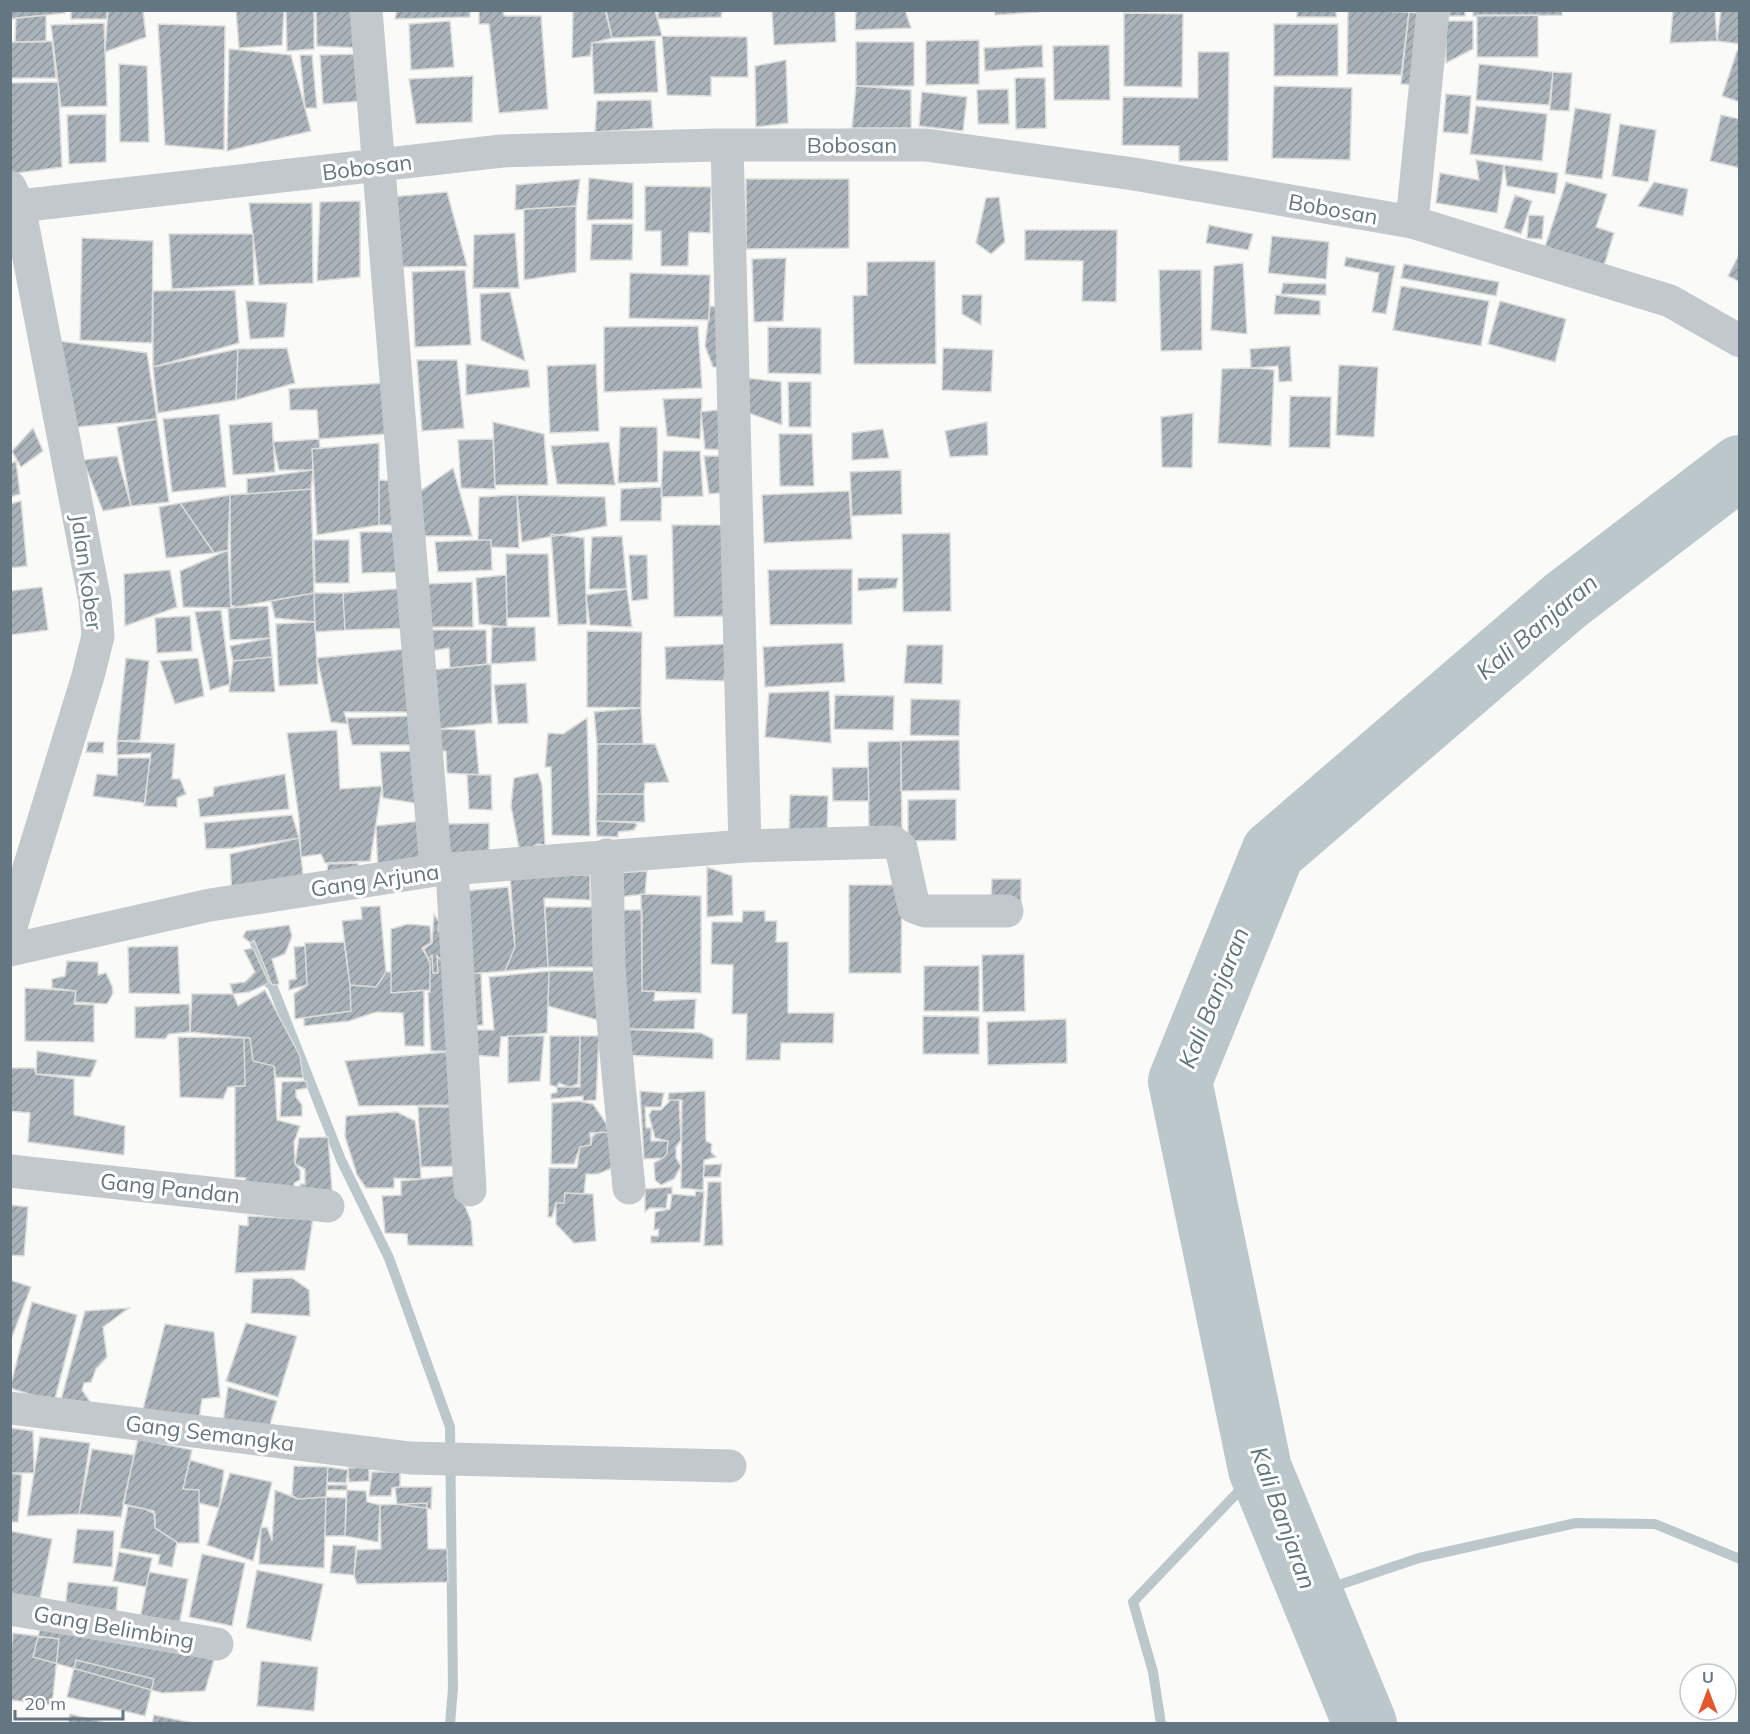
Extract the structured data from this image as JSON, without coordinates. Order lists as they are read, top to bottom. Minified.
{"streets":{"street":["Bobosan","Jalan Kober","Gang Arjuna","Gang Pandan","Gang Semangka","Gang Belimbing"]},"crossings":[["Bobosan","Jalan Kober"]],"water":["Kali Banjaran"],"scale_bar":"20 m","north":"top"}
